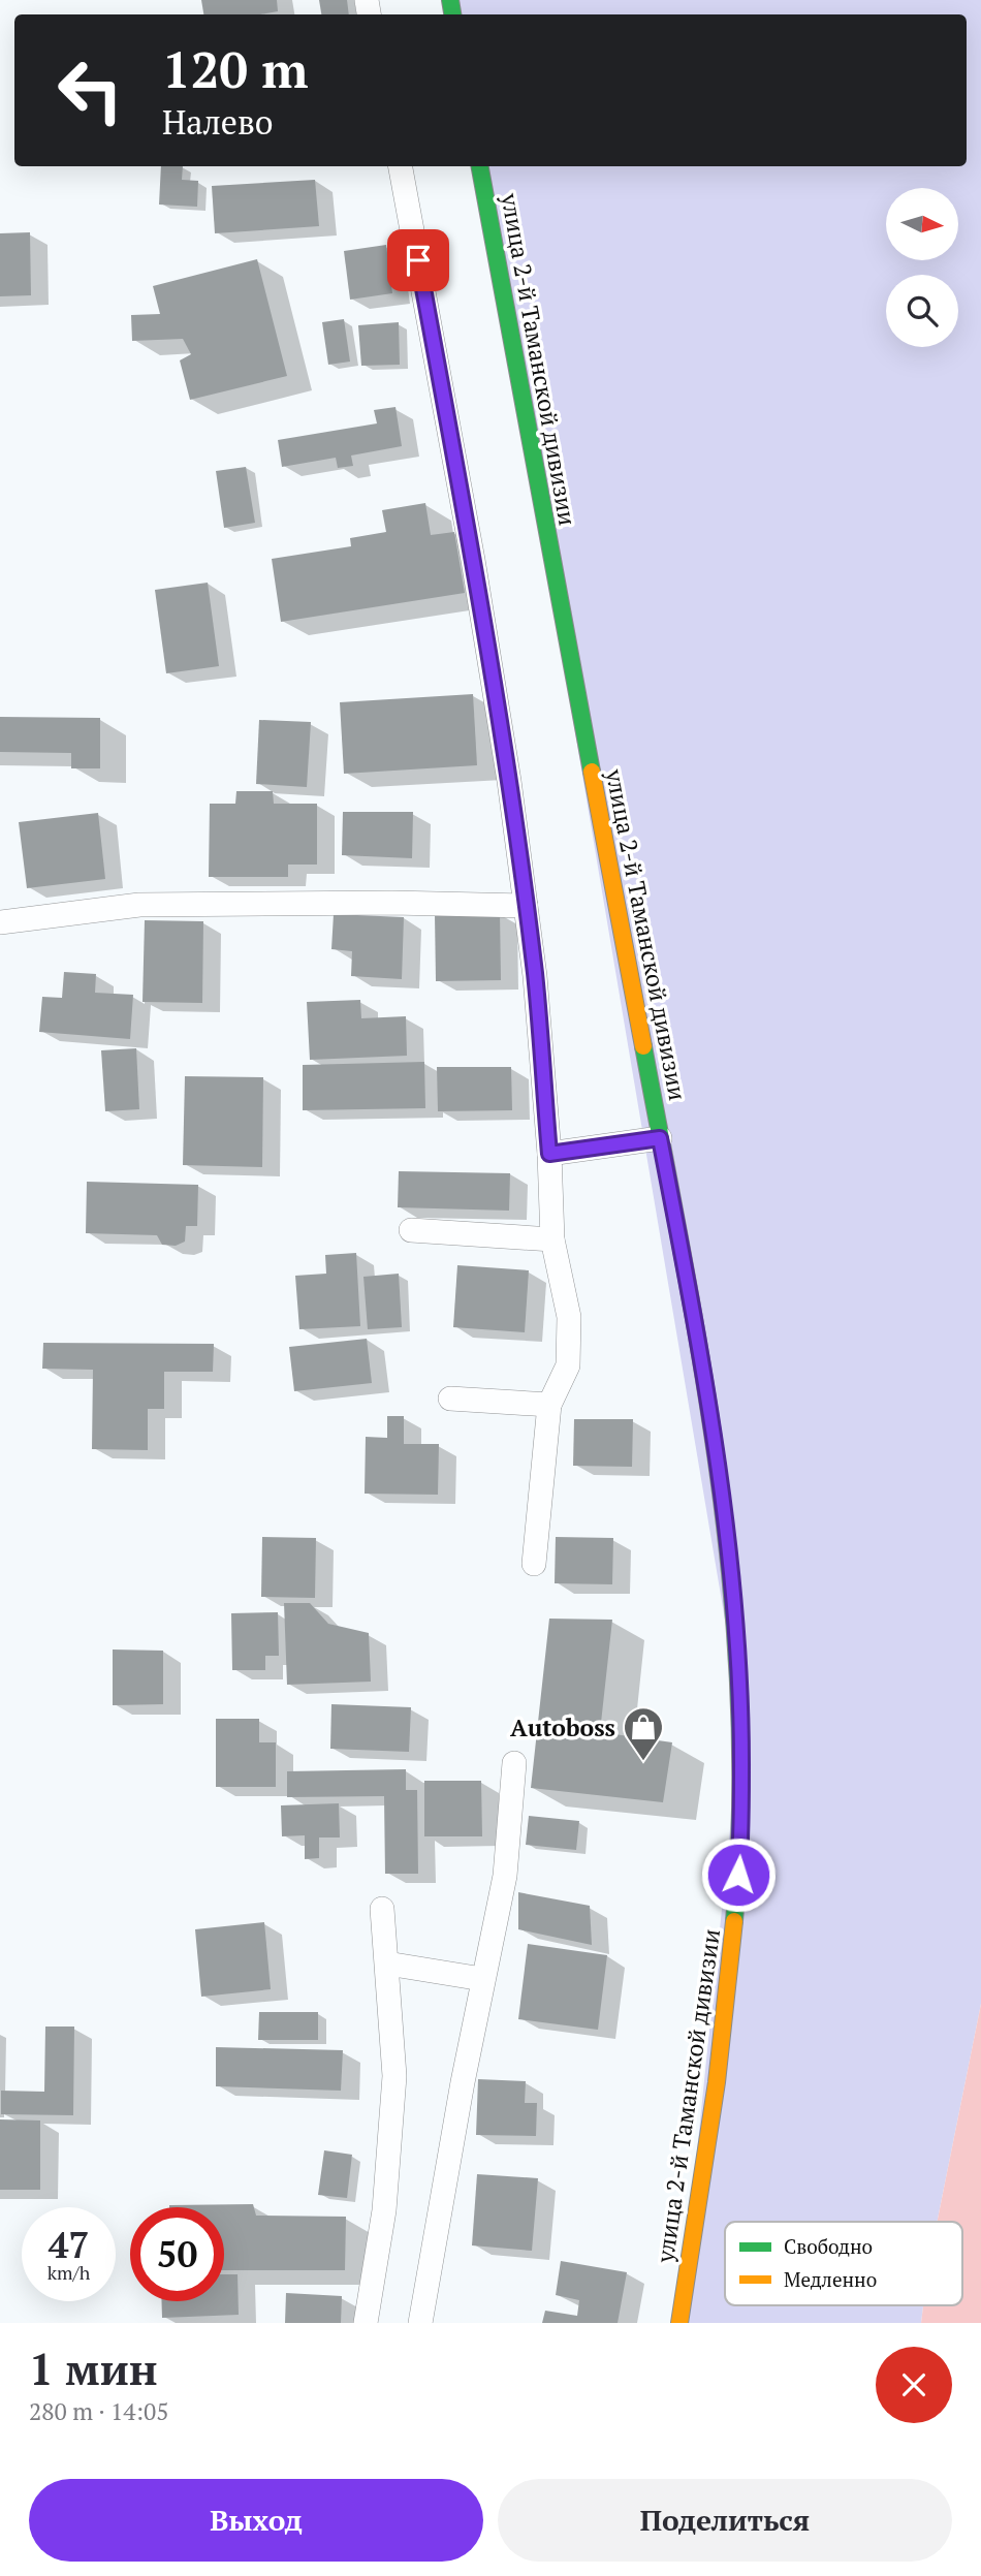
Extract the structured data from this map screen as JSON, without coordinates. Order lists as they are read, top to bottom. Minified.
{"streets":{"main road":["улица 2-й Таманской дивизии"]},"places":{"shop":["Autoboss"]},"legend":["Свободно","Медленно"],"north":"right","page":{"turn":["120 m","Налево"],"speed":"47 km/h","limit":"50","heading":["1 мин","280 m · 14:05"],"buttons":["Выход","Поделиться"]}}
